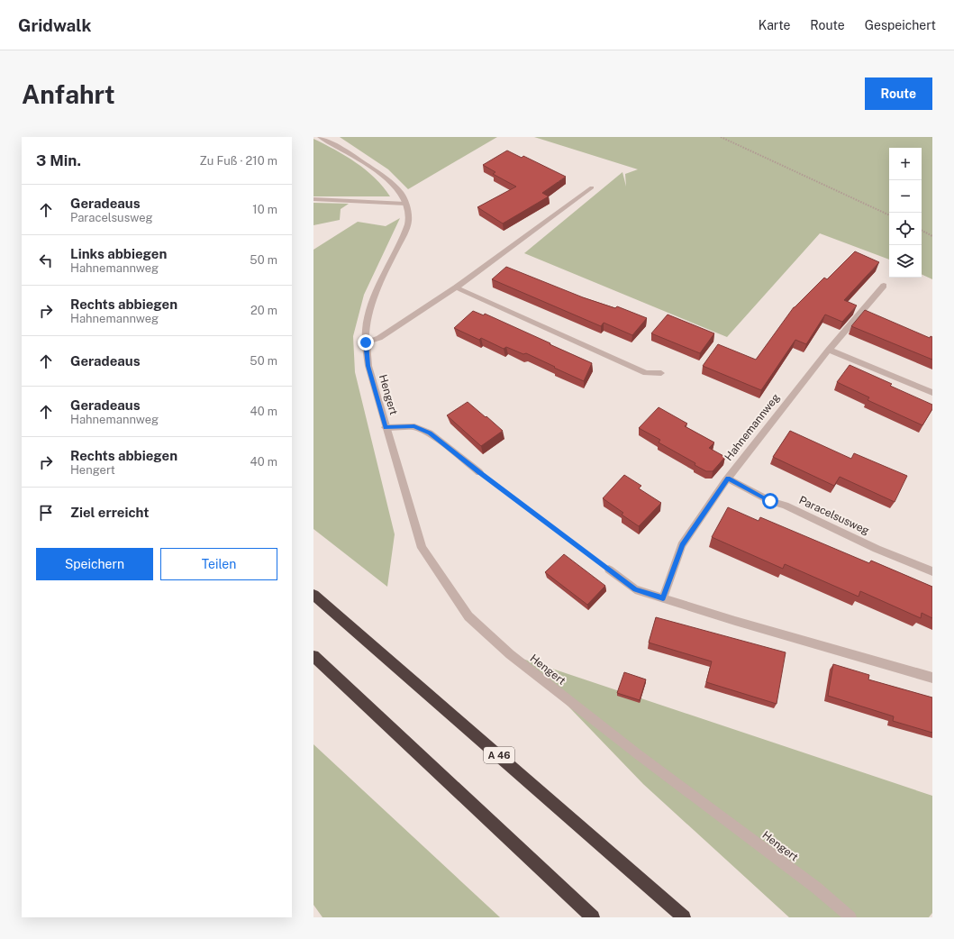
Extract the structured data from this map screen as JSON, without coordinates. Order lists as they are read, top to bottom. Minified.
{"streets":{"highway":["A 46"],"street":["Hengert","Hahnemannweg","Paracelsusweg"]},"crossings":[["Hahnemannweg","Paracelsusweg"]],"page":{"header":"Gridwalk","nav":["Karte","Route","Gespeichert"],"buttons":["Route",["Speichern","Teilen"]],"title":"Anfahrt","heading":["3 Min.","Zu Fuß · 210 m"],"map_buttons":["+","−"],"list":[["Geradeaus","Paracelsusweg","10 m"],["Links abbiegen","Hahnemannweg","50 m"],["Rechts abbiegen","Hahnemannweg","20 m"],["Geradeaus","50 m"],["Geradeaus","Hahnemannweg","40 m"],["Rechts abbiegen","Hengert","40 m"],"Ziel erreicht"]}}
